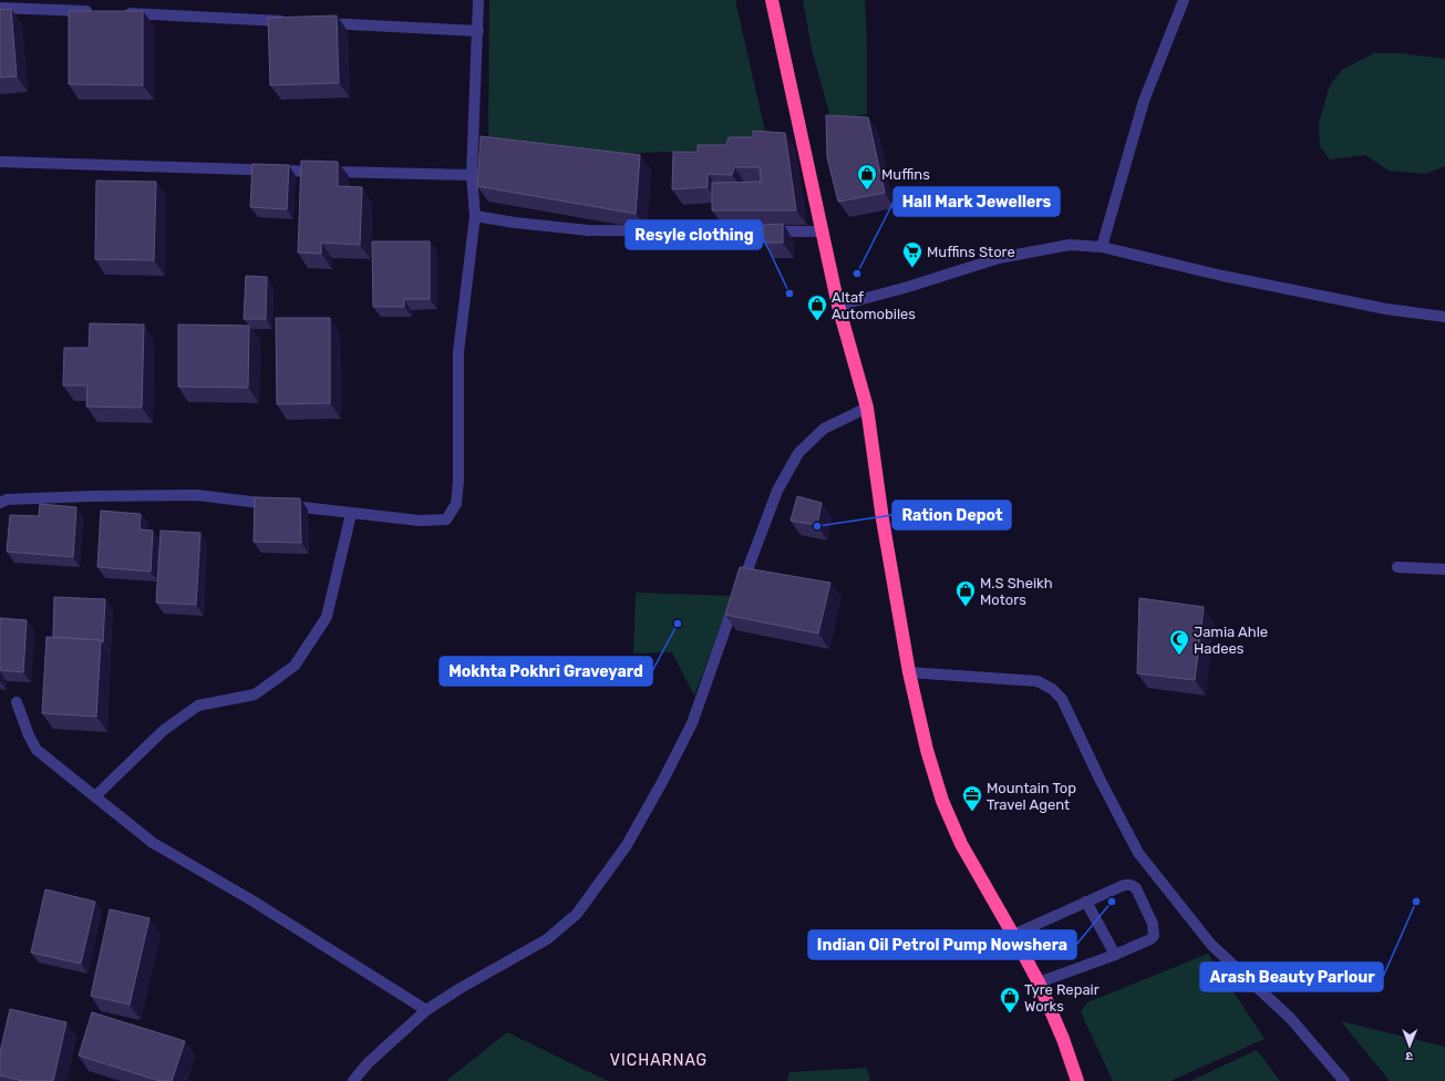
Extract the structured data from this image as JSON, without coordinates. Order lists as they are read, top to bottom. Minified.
{"districts":["VICHARNAG"],"places":{"shop":["Muffins","Altaf Automobiles","M.S Sheikh Motors","Tyre Repair Works"],"supermarket":["Muffins Store"],"other":["Hall Mark Jewellers","Resyle clothing","Ration Depot","Mokhta Pokhri Graveyard","Indian Oil Petrol Pump Nowshera","Arash Beauty Parlour"],"mosque":["Jamia Ahle Hadees"],"office":["Mountain Top Travel Agent"]},"north":"bottom"}
